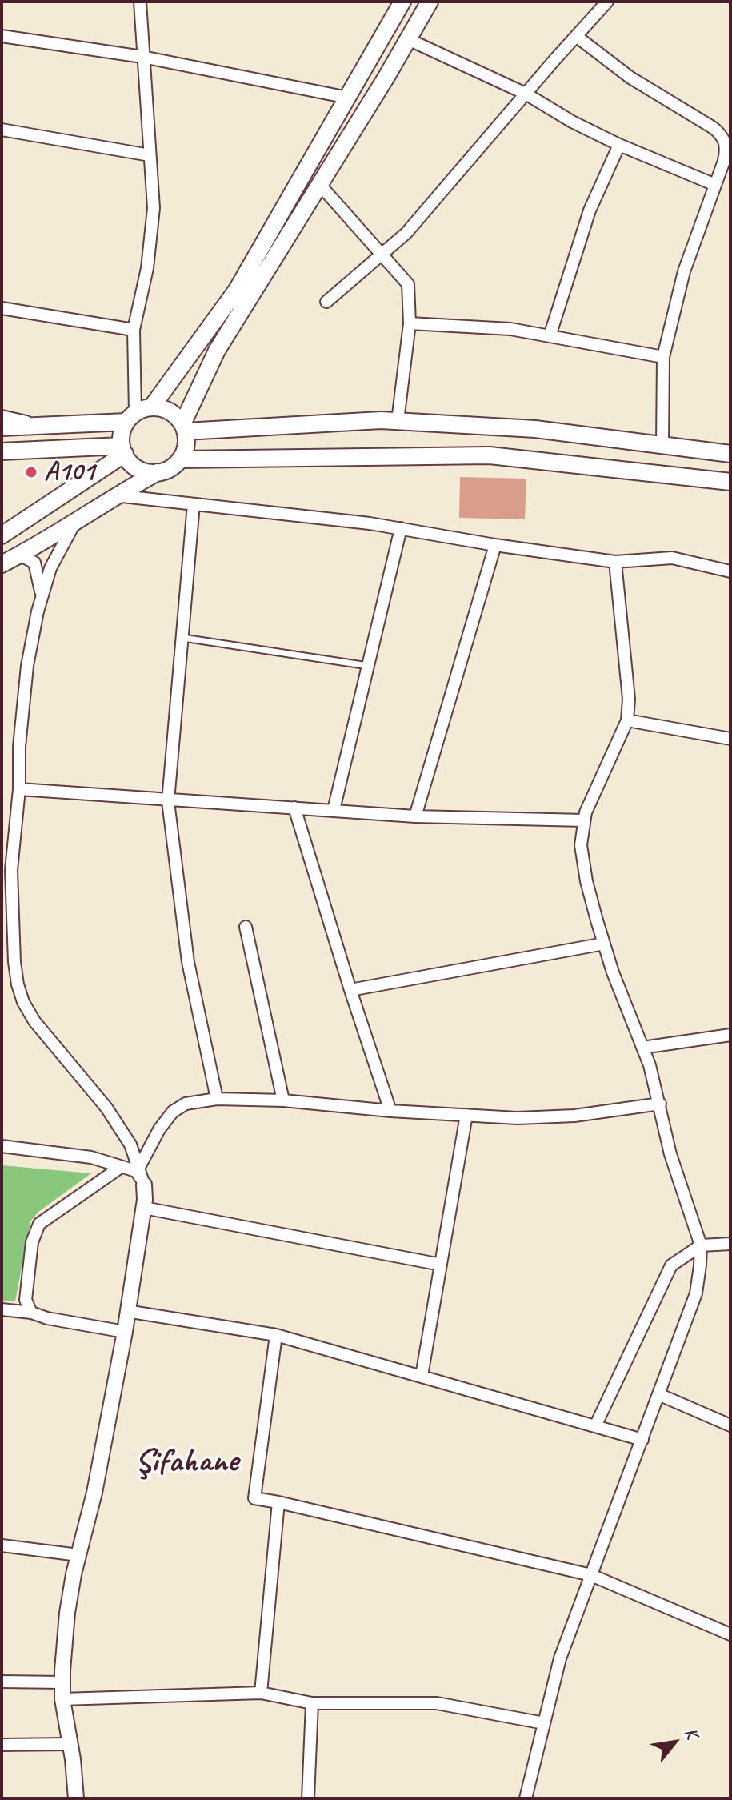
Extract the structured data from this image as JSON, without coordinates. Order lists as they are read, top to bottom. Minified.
{"districts":["Şifahane"],"places":["A101"],"north":"top right"}
